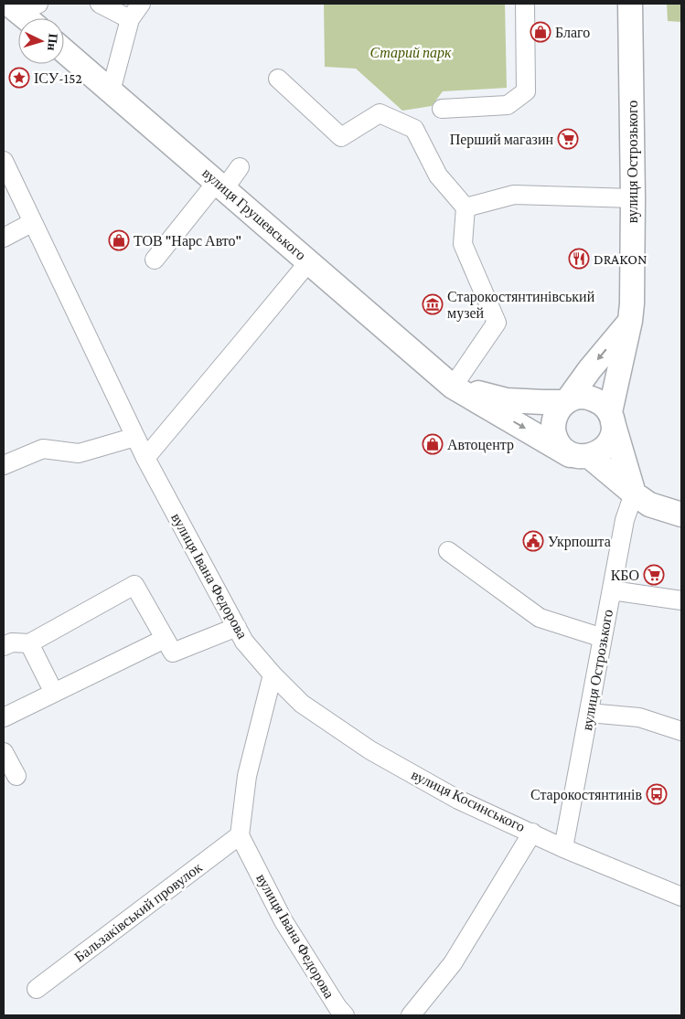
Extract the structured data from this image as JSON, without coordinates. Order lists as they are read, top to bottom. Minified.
{"streets":{"main road":["вулиця Острозького","вулиця Грушевського"],"street":["вулиця Івана Федорова","вулиця Косинського","Бальзаківський провулок"]},"crossings":[["вулиця Острозького","вулиця Грушевського"],["вулиця Острозького","вулиця Косинського"],["вулиця Івана Федорова","вулиця Косинського"],["вулиця Івана Федорова","Бальзаківський провулок"]],"parks":["Старий парк"],"places":{"shop":["Благо","ТОВ \"Нарс Авто\"","Автоцентр"],"place":["ІСУ-152"],"supermarket":["Перший магазин","КБО"],"restaurant":["DRAKON"],"museum":["Старокостянтинівський музей"],"public building":["Укрпошта"],"bus stop":["Старокостянтинів"]},"north":"right"}
